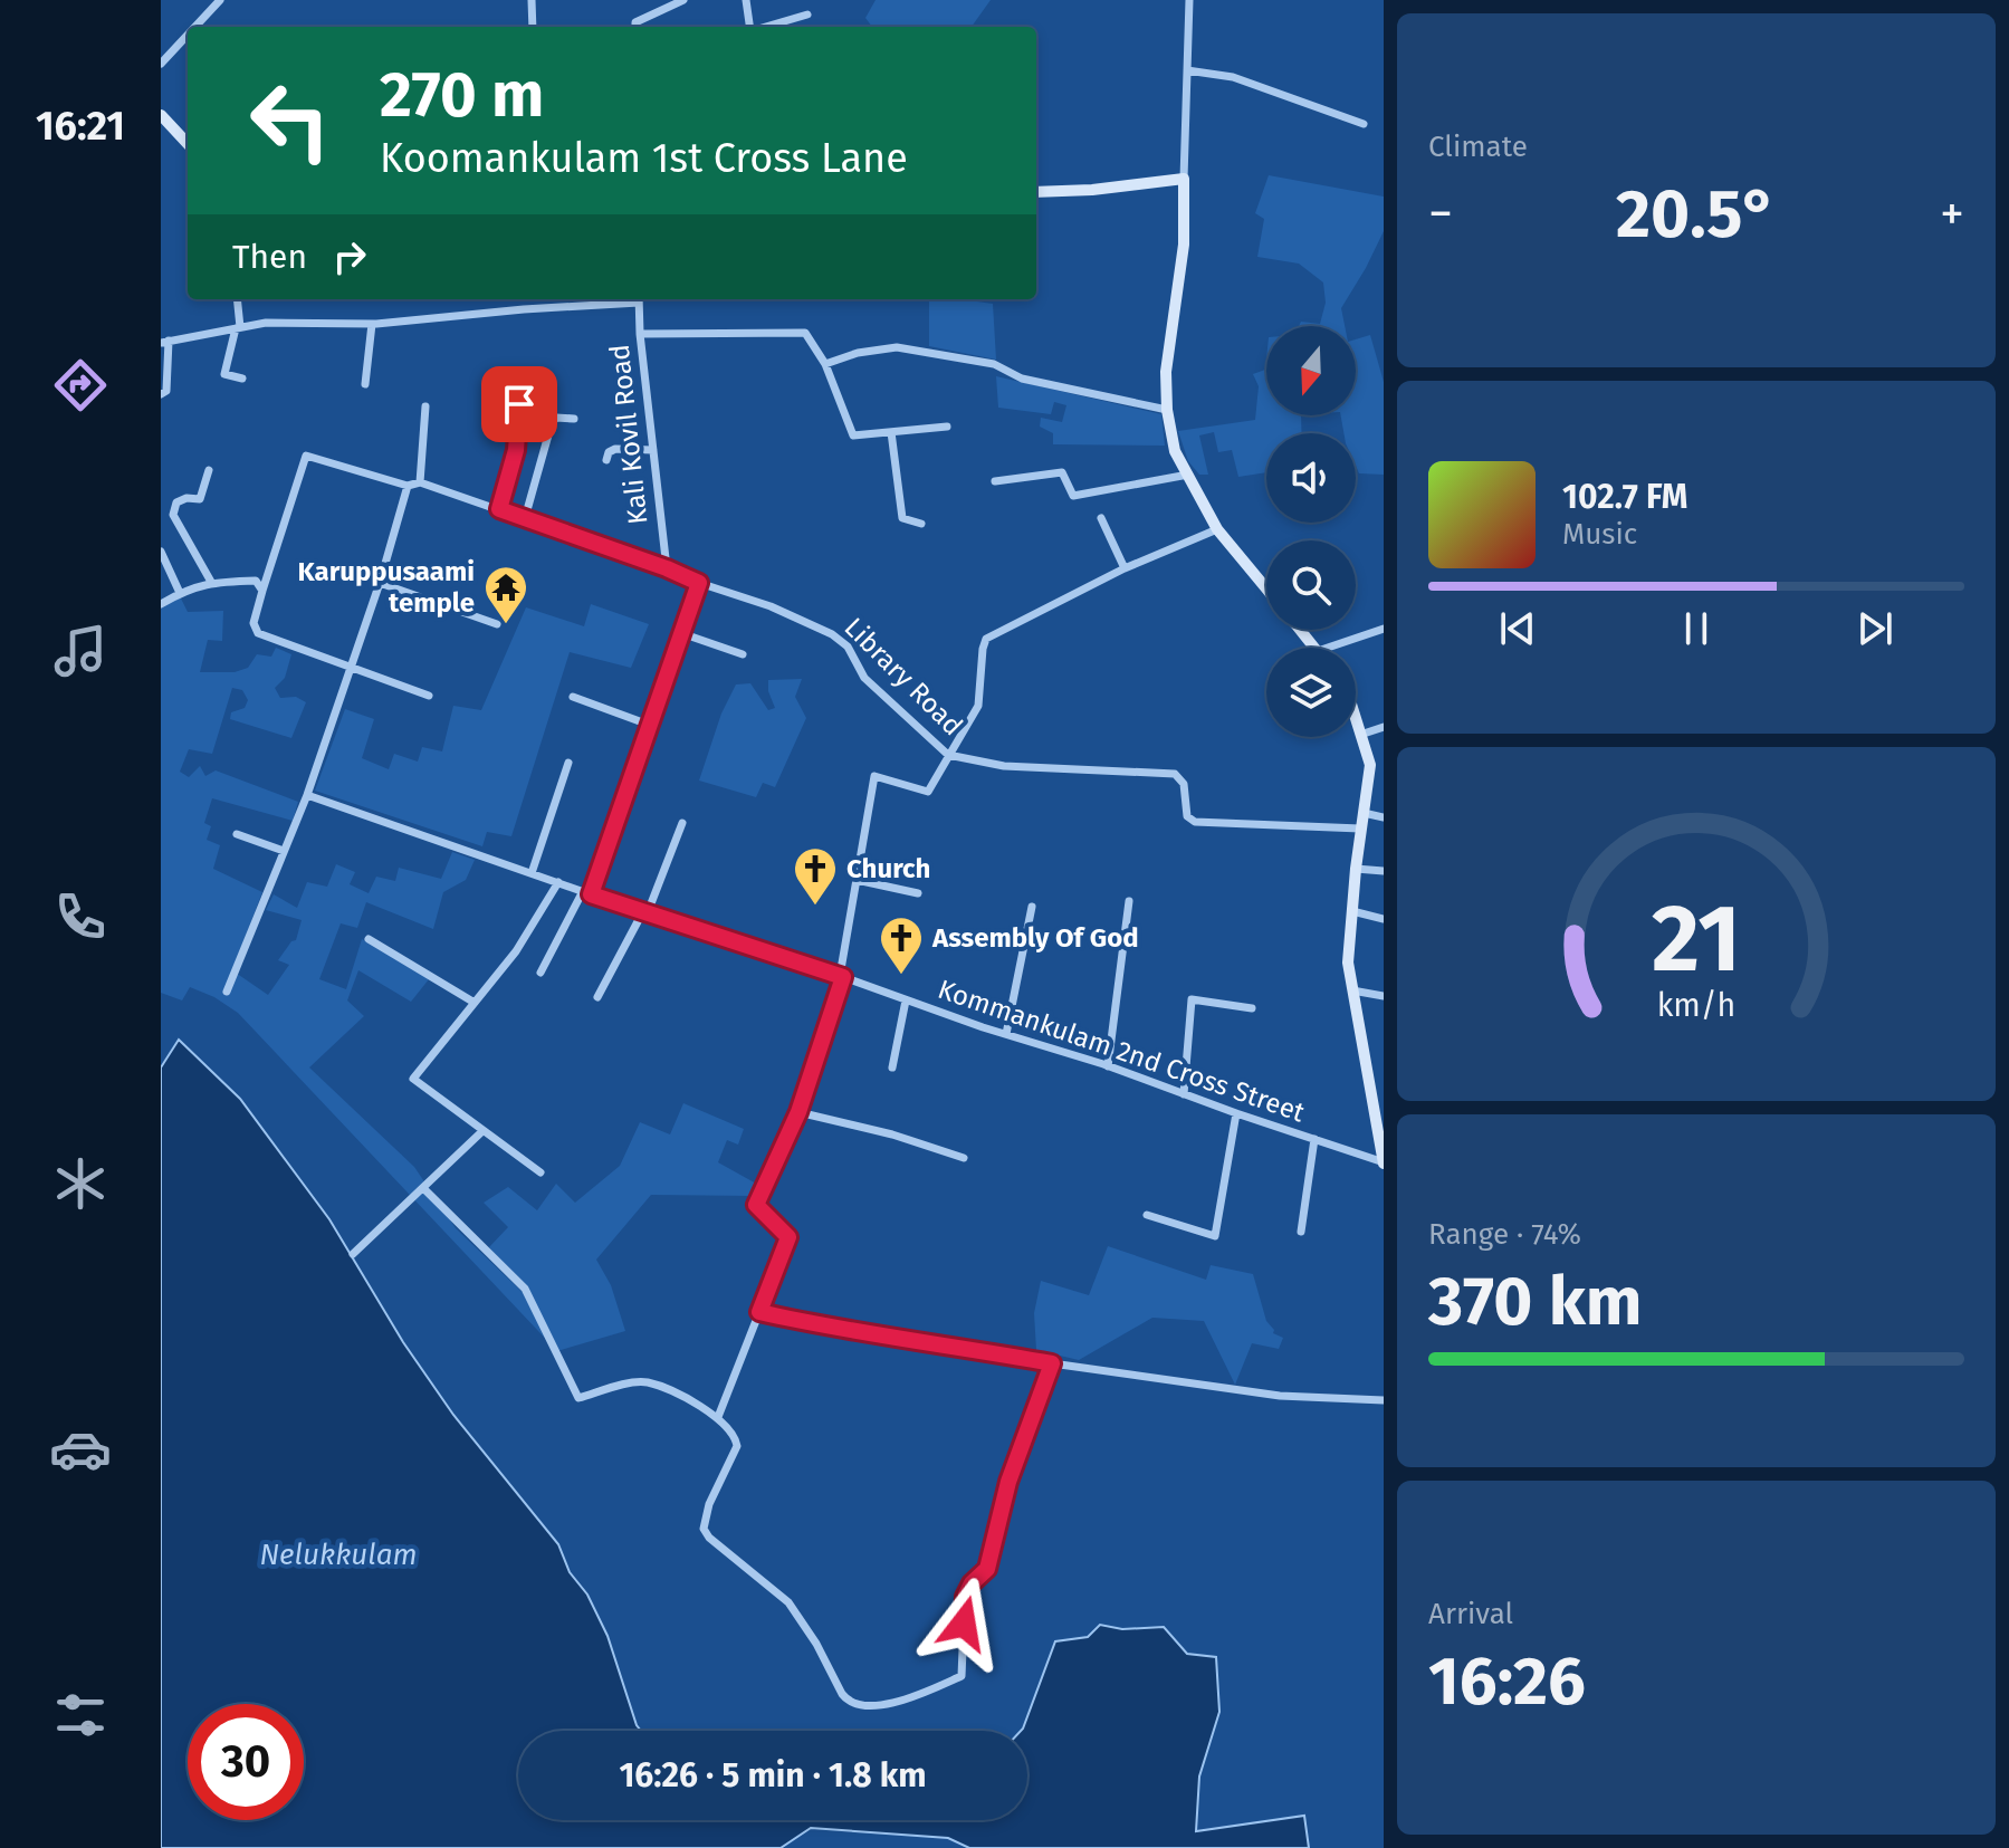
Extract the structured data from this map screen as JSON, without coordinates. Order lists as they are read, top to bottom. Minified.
{"streets":{"street":["Kali Kovil Road","Library Road","Kommankulam 2nd Cross Street"]},"crossings":[["Kali Kovil Road","Library Road"]],"water":["Nelukkulam"],"places":{"temple":["Karuppusaami temple"],"church":["Church","Assembly Of God"]},"north":"bottom","page":{"tabs":"16:21","tile":["Climate",["Range · 74%","370 km"],["Arrival","16:26"]],"turn":["270 m","Koomankulam 1st Cross Lane"],"heat":["−","20.5°","+"],"then":"Then","song":["102.7 FM","Music"],"limit":"30","trip":"16:26 · 5 min · 1.8 km","gauge":["21","km/h"]}}
